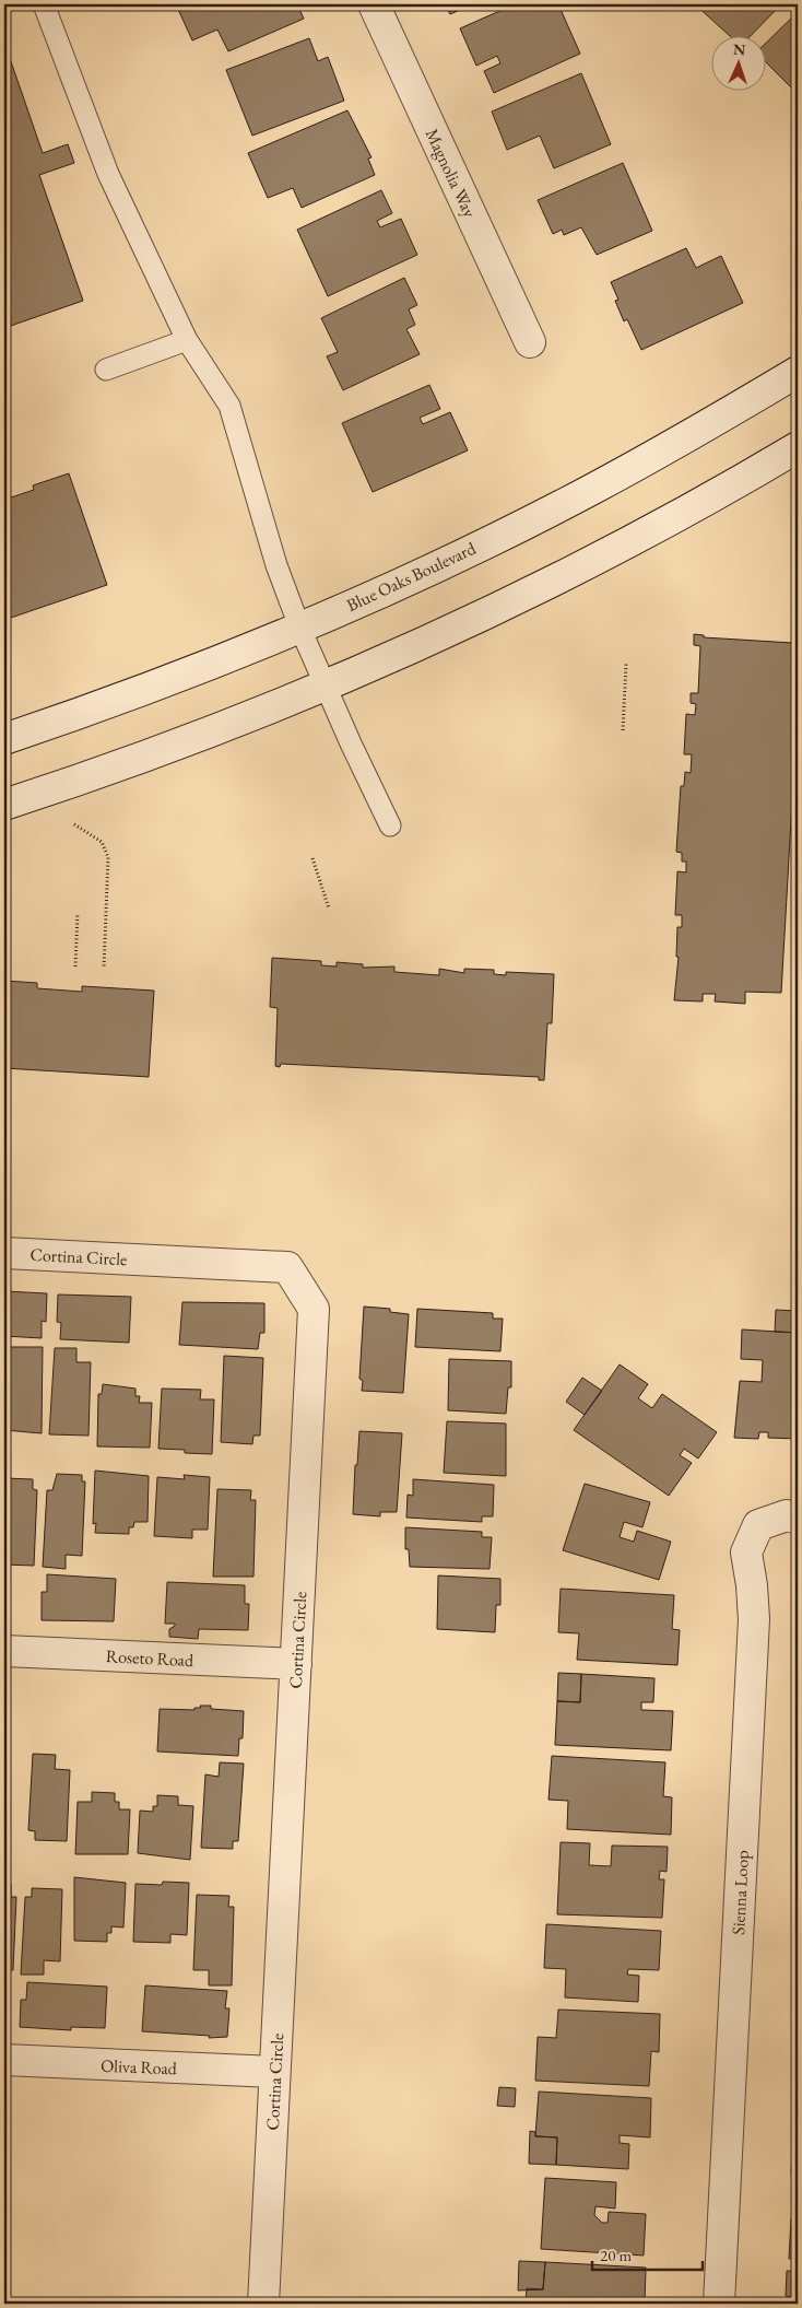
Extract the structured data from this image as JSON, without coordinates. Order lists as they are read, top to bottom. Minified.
{"streets":{"street":["Magnolia Way","Blue Oaks Boulevard","Cortina Circle","Roseto Road","Sienna Loop","Oliva Road"]},"crossings":[["Cortina Circle","Roseto Road"],["Cortina Circle","Oliva Road"]],"scale_bar":"20 m","north":"top"}
